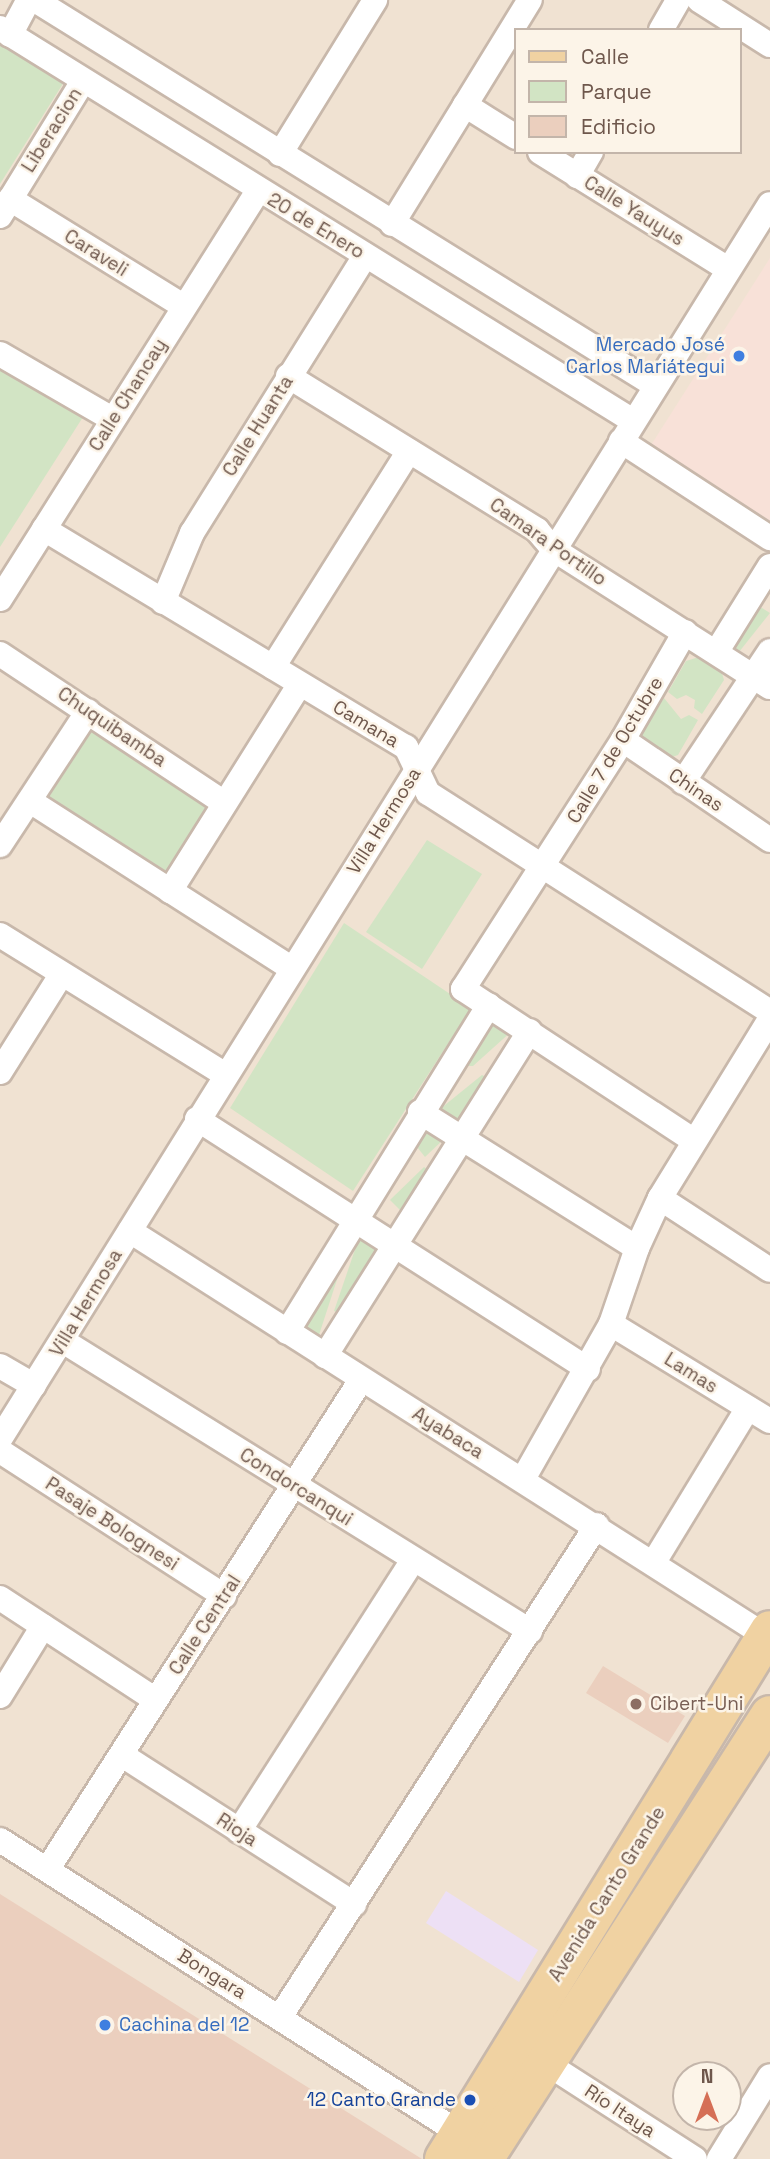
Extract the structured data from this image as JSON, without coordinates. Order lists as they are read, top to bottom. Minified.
{"streets":{"main road":["Avenida Canto Grande"],"street":["Liberacion","Calle Yauyus","20 de Enero","Caraveli","Calle Chancay","Calle Huanta","Camara Portillo","Camana","Chuquibamba","Calle 7 de Octubre","Chinas","Villa Hermosa","Lamas","Ayabaca","Condorcanqui","Pasaje Bolognesi","Calle Central","Rioja","Bongara","Río Itaya"]},"crossings":[["Liberacion","20 de Enero"],["Liberacion","Caraveli"],["Calle Yauyus","Villa Hermosa"],["20 de Enero","Calle Chancay"],["20 de Enero","Calle Huanta"],["20 de Enero","Villa Hermosa"],["Caraveli","Calle Chancay"],["Calle Chancay","Camana"],["Calle Huanta","Camara Portillo"],["Calle Huanta","Camana"],["Camara Portillo","Calle 7 de Octubre"],["Camara Portillo","Villa Hermosa"],["Camana","Calle 7 de Octubre"],["Camana","Villa Hermosa"],["Calle 7 de Octubre","Chinas"],["Villa Hermosa","Ayabaca"],["Villa Hermosa","Condorcanqui"],["Ayabaca","Calle Central"],["Ayabaca","Avenida Canto Grande"],["Condorcanqui","Calle Central"],["Pasaje Bolognesi","Calle Central"],["Calle Central","Rioja"],["Calle Central","Bongara"],["Avenida Canto Grande","Bongara"],["Avenida Canto Grande","Río Itaya"]],"places":["Mercado José Carlos Mariátegui","Cibert-Uni","Cachina del 12","12 Canto Grande"],"legend":["Calle","Parque","Edificio"],"north":"top"}
